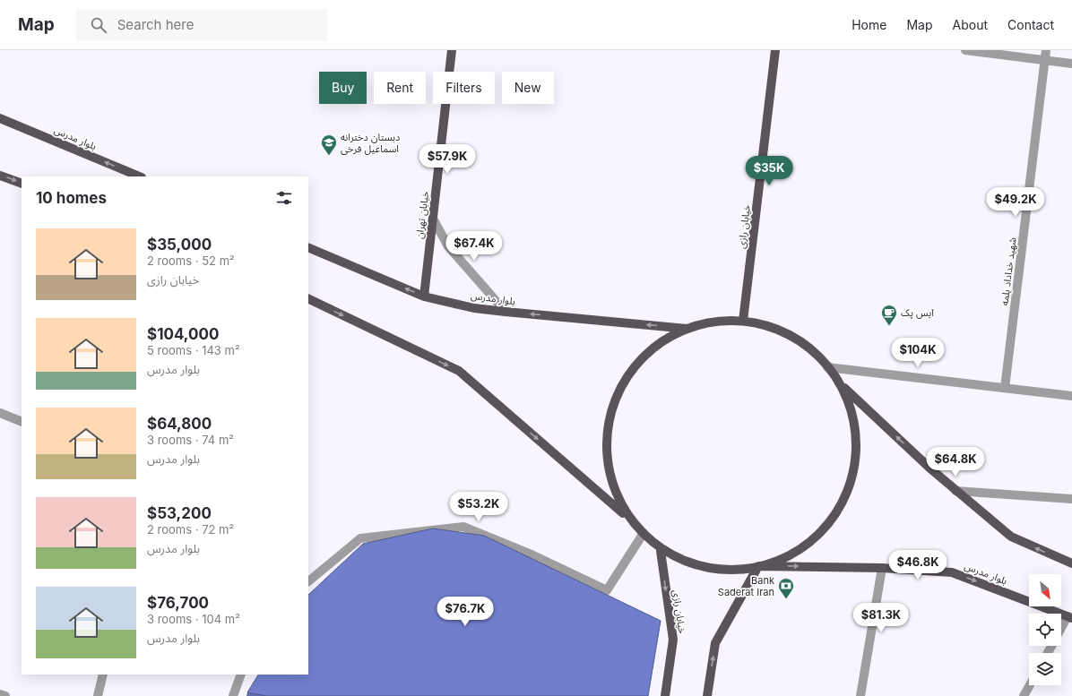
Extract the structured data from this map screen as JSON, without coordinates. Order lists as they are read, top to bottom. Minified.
{"streets":{"main road":["بلوار مدرس","خیابان تهران","خیابان رازی"],"street":["شهید خداداد یلمه"]},"crossings":[["بلوار مدرس","خیابان تهران"]],"places":{"school or university":["دبستان دخترانه اسماعیل فرخی"],"cafe":["آیس پک"],"bank":["Bank Saderat Iran"]},"north":"bottom right","page":{"header":"Map","search":"Search here","nav":["Home","Map","About","Contact"],"chip":["Buy","Rent","Filters","New"],"price":["$57.9K","$35K","$49.2K","$67.4K","$104K","$64.8K","$53.2K","$46.8K","$76.7K","$81.3K"],"heading":"10 homes","list":[{"name":"$35,000","note":"2 rooms · 52 m² · خیابان رازی"},{"name":"$104,000","note":"5 rooms · 143 m² · بلوار مدرس"},{"name":"$64,800","note":"3 rooms · 74 m² · بلوار مدرس"},{"name":"$53,200","note":"2 rooms · 72 m² · بلوار مدرس"},{"name":"$76,700","note":"3 rooms · 104 m² · بلوار مدرس"}]}}
